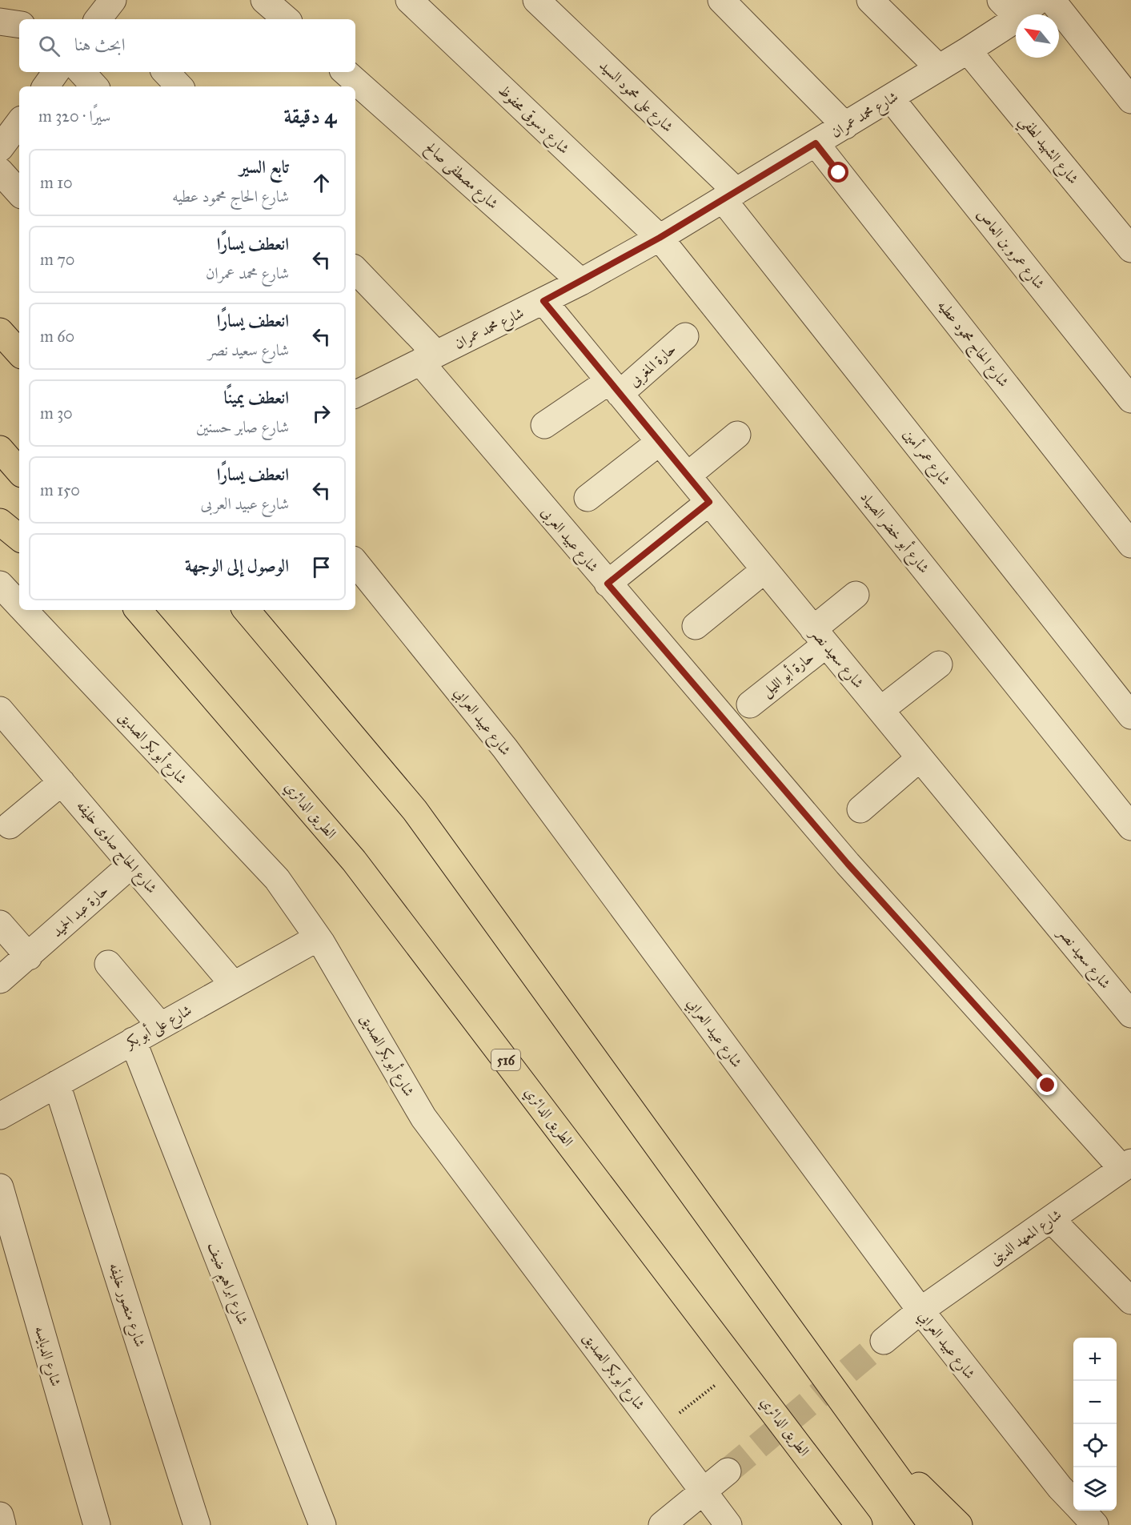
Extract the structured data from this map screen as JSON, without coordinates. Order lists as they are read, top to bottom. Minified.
{"streets":{"highway":["الطريق الدائري","516"],"street":["شارع على محمود السيد","شارع محمد عمران","شارع دسوقى محفوظ","شارع الشهيد لطفي","شارع مصطفى صالح","شارع عمرو بن العاص","شارع الحاج محمود عطيه","حارة المغربى","شارع عمر أمين","شارع أبو خضر الصياد","شارع عبيد العربى","شارع سعيد نصر","حارة أبو الليل","شارع عبيد العرابي","شارع أبو بكر الصديق","شارع الحاج صاوى خليفه","حارة عبد الحميد","شارع على أبو بكر","شارع المعهد الدينى","شارع ابراهيم ضيف","شارع منصور خليفه","شارع الدبايسه"]},"crossings":[["شارع على محمود السيد","شارع محمد عمران"],["شارع على محمود السيد","شارع عمر أمين"],["شارع محمد عمران","شارع دسوقى محفوظ"],["شارع محمد عمران","شارع الشهيد لطفي"],["شارع محمد عمران","شارع مصطفى صالح"],["شارع محمد عمران","شارع عمرو بن العاص"],["شارع محمد عمران","شارع الحاج محمود عطيه"],["شارع محمد عمران","شارع عمر أمين"],["شارع محمد عمران","شارع أبو خضر الصياد"],["شارع محمد عمران","شارع عبيد العربى"],["شارع محمد عمران","شارع سعيد نصر"],["شارع دسوقى محفوظ","شارع أبو خضر الصياد"],["حارة المغربى","شارع سعيد نصر"],["شارع عبيد العربى","شارع المعهد الدينى"],["شارع سعيد نصر","حارة أبو الليل"],["شارع عبيد العرابي","شارع المعهد الدينى"],["شارع أبو بكر الصديق","شارع على أبو بكر"],["شارع الحاج صاوى خليفه","حارة عبد الحميد"],["شارع الحاج صاوى خليفه","شارع على أبو بكر"],["شارع على أبو بكر","شارع ابراهيم ضيف"],["شارع على أبو بكر","شارع منصور خليفه"]],"north":"top left","page":{"search":"ابحث هنا","heading":["4 دقيقة","سيرًا · 320 m"],"list":[["تابع السير","شارع الحاج محمود عطيه","10 m"],["انعطف يسارًا","شارع محمد عمران","70 m"],["انعطف يسارًا","شارع سعيد نصر","60 m"],["انعطف يمينًا","شارع صابر حسنين","30 m"],["انعطف يسارًا","شارع عبيد العربى","150 m"],"الوصول إلى الوجهة"],"map_buttons":["+","−"]}}
